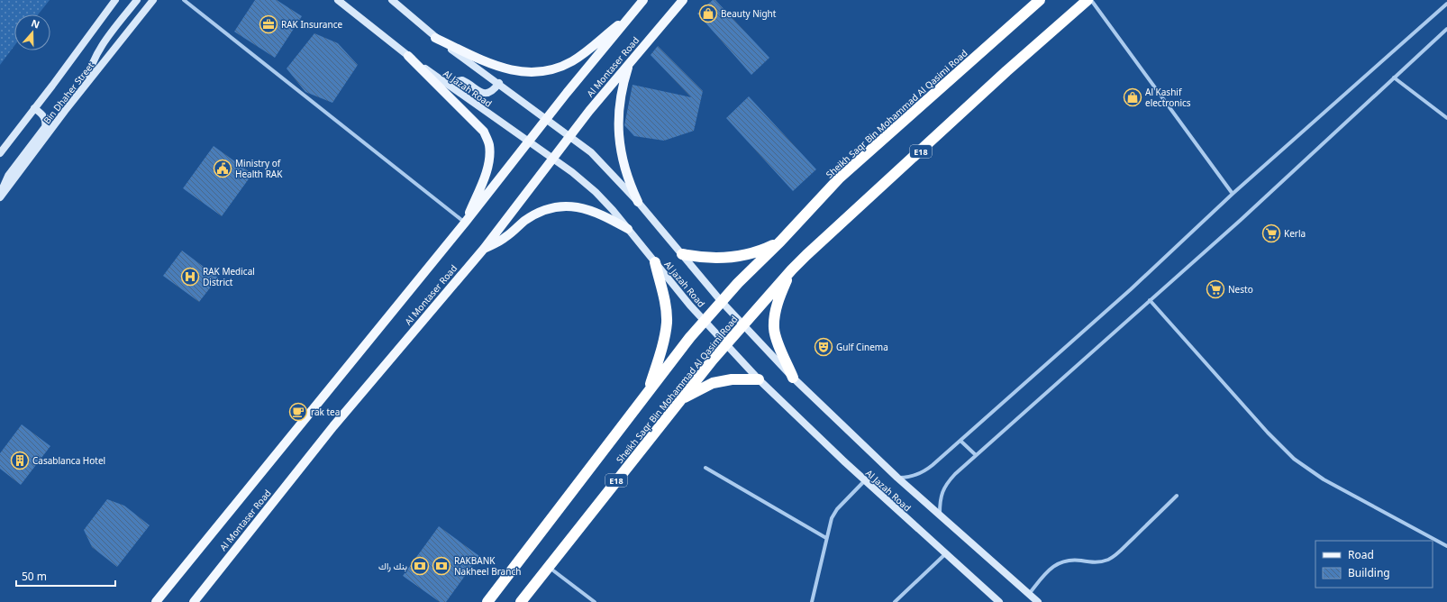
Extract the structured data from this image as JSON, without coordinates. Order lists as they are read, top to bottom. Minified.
{"streets":{"highway":["Sheikh Saqr Bin Mohammad Al Qasimi Road","E18"],"main road":["Al Montaser Road"],"street":["Al Jazah Road","Bin Dhaher Street"]},"crossings":[["Al Montaser Road","Al Jazah Road"],["Al Jazah Road","Sheikh Saqr Bin Mohammad Al Qasimi Road"]],"places":{"shop":["Beauty Night","Al Kashif electronics"],"office":["RAK Insurance"],"public building":["Ministry of Health RAK"],"supermarket":["Kerla","Nesto"],"hospital":["RAK Medical District"],"theatre":["Gulf Cinema"],"cafe":["rak tea"],"building":["Casablanca Hotel"],"bank":["بنك راك","RAKBANK Nakheel Branch"]},"legend":["Road","Building"],"scale_bar":"50 m","north":"top"}
